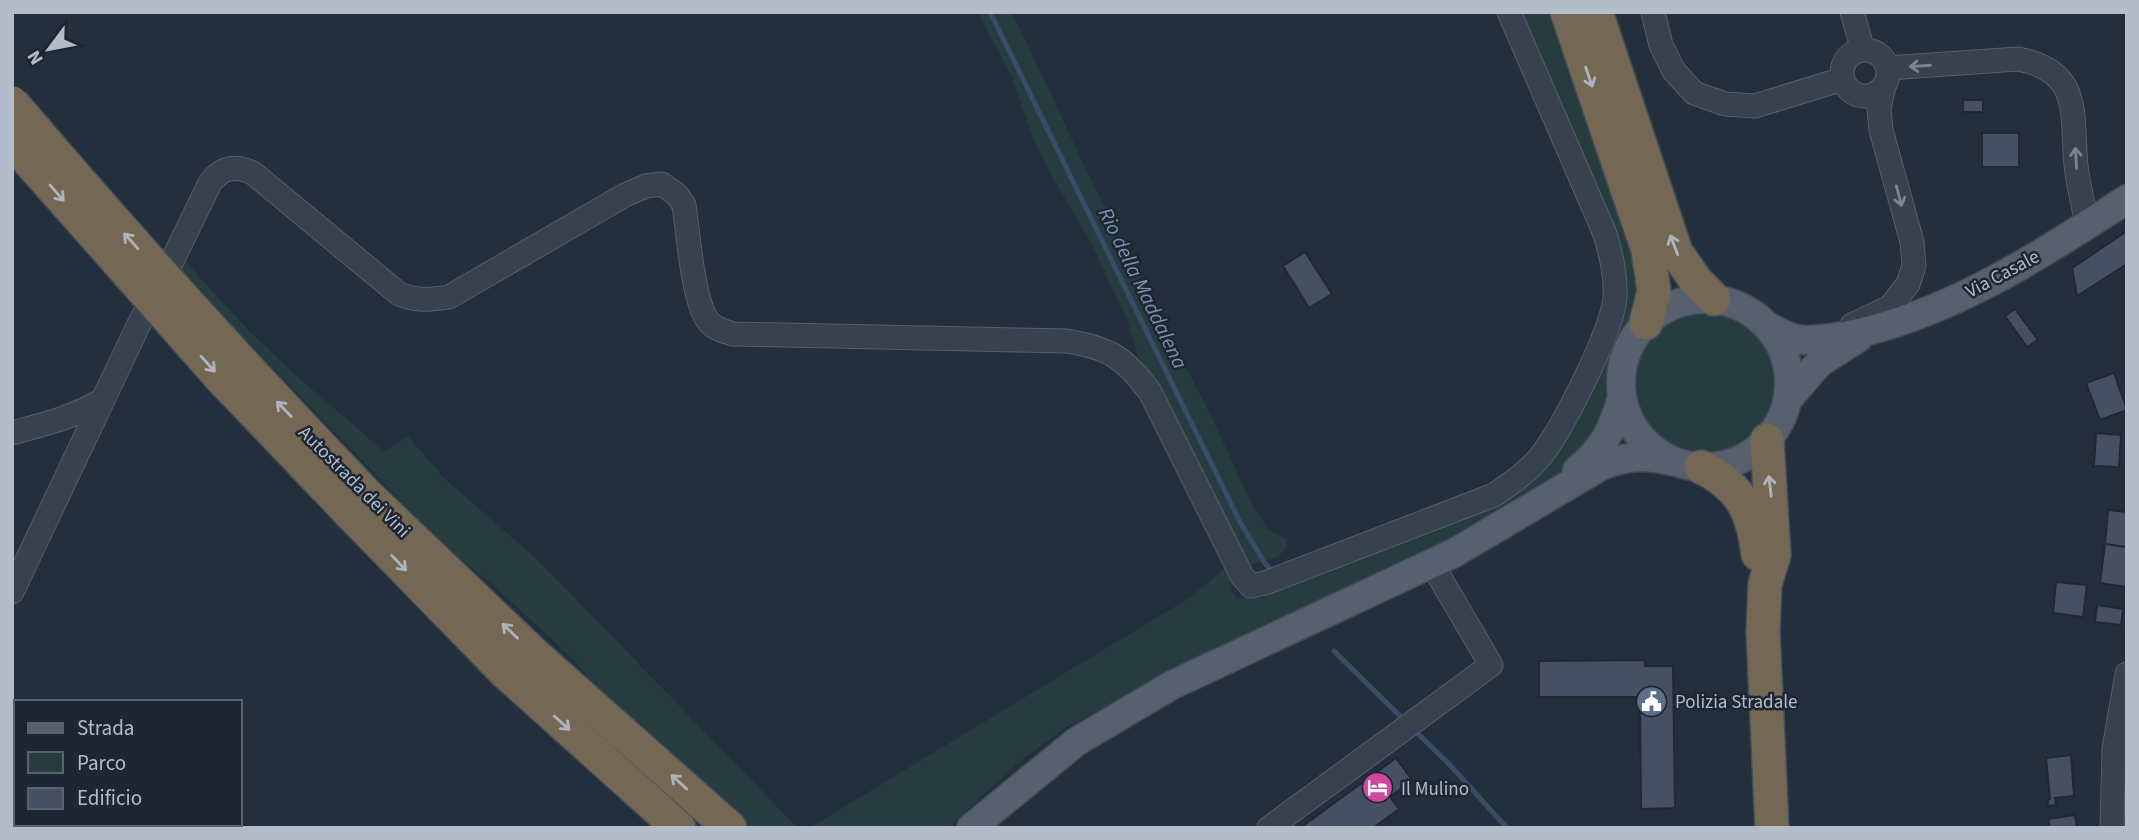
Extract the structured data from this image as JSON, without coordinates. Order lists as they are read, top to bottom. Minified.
{"streets":{"highway":["Autostrada dei Vini"],"main road":["Via Casale"]},"water":["Rio della Maddalena"],"places":{"public building":["Polizia Stradale"],"hotel":["Il Mulino"]},"legend":["Strada","Parco","Edificio"],"north":"bottom left"}
